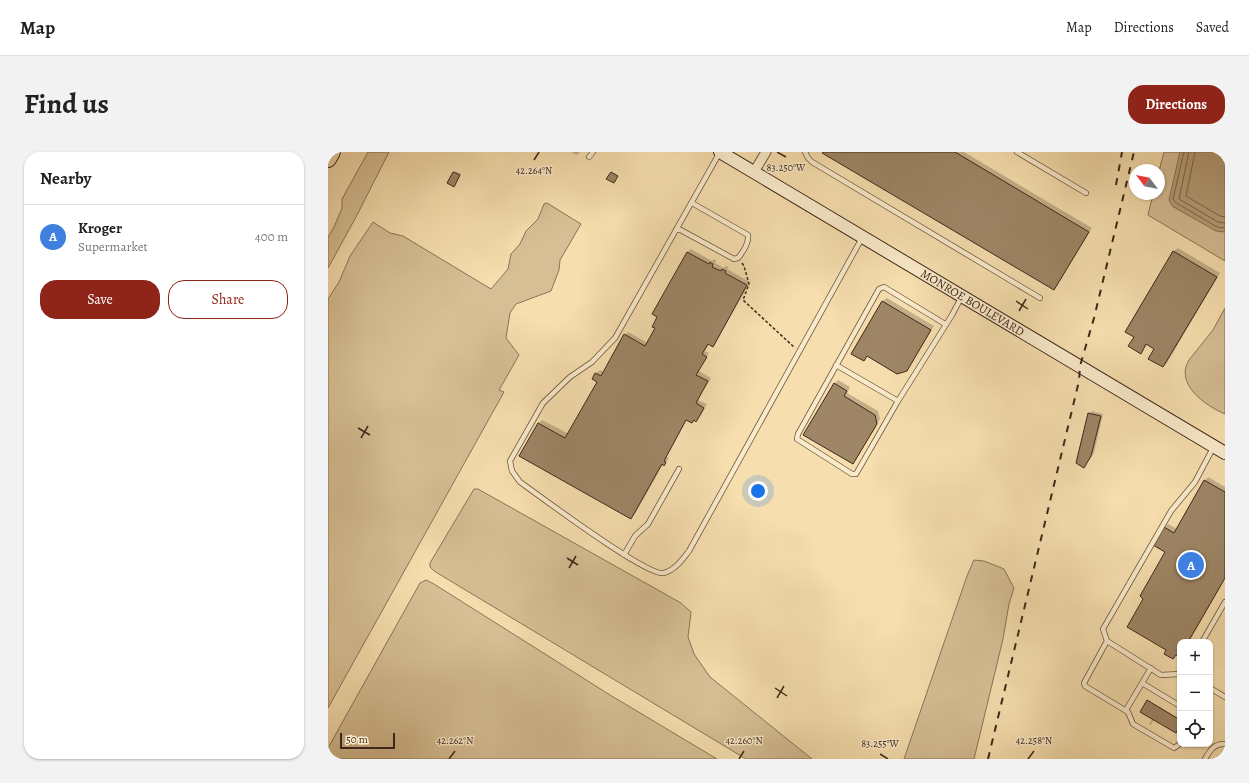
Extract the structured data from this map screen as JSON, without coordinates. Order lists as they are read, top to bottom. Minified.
{"streets":{"street":["MONROE BOULEVARD"]},"scale_bar":"50 m","north":"top left","page":{"header":"Map","nav":["Map","Directions","Saved"],"title":"Find us","buttons":["Directions",["Save","Share"]],"heading":"Nearby","list":[{"mark":"A","name":"Kroger","note":"Supermarket","value":"400 m"}],"pins":"A","map_buttons":["+","−"],"scale":"50 m"},"coordinates":["83.250°W","42.264°N","42.262°N","42.260°N","42.258°N","83.255°W"]}
